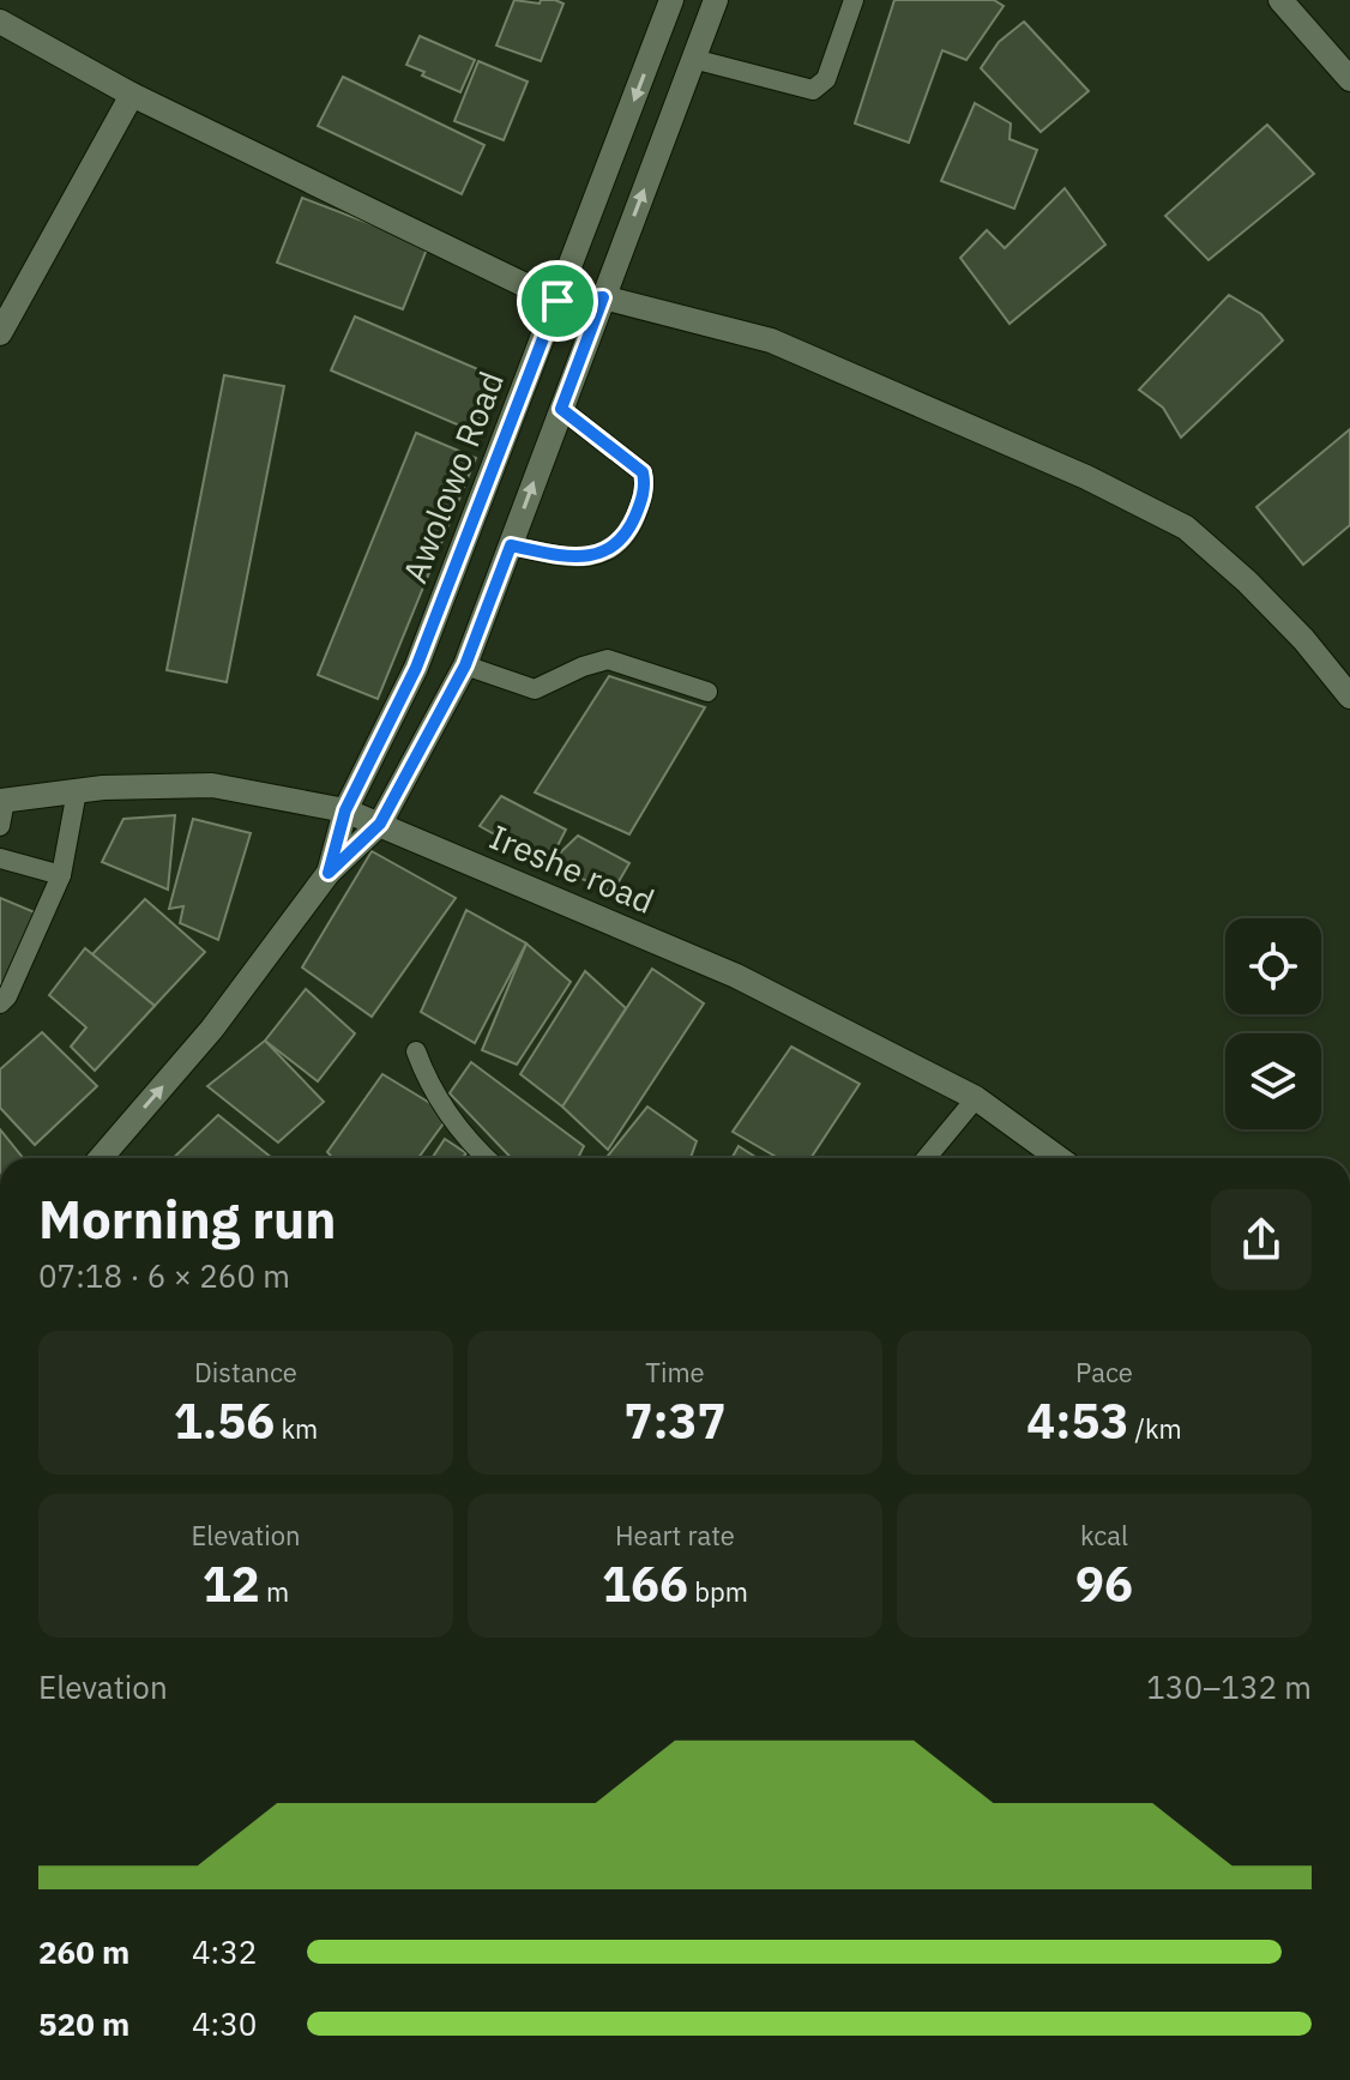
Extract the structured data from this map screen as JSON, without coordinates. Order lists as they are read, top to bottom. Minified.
{"streets":{"main road":["Awolowo Road","Ireshe road"]},"crossings":[["Awolowo Road","Ireshe road"]],"page":{"heading":["Morning run","07:18 · 6 × 260 m"],"stats":[["Distance","1.56 km"],["Time","7:37"],["Pace","4:53 /km"],["Elevation","12 m"],["Heart rate","166 bpm"],["kcal","96"]],"chart":["Elevation","130–132 m"],"list":[{"name":"260 m","note":"4:32"},{"name":"520 m","note":"4:30"}]}}
